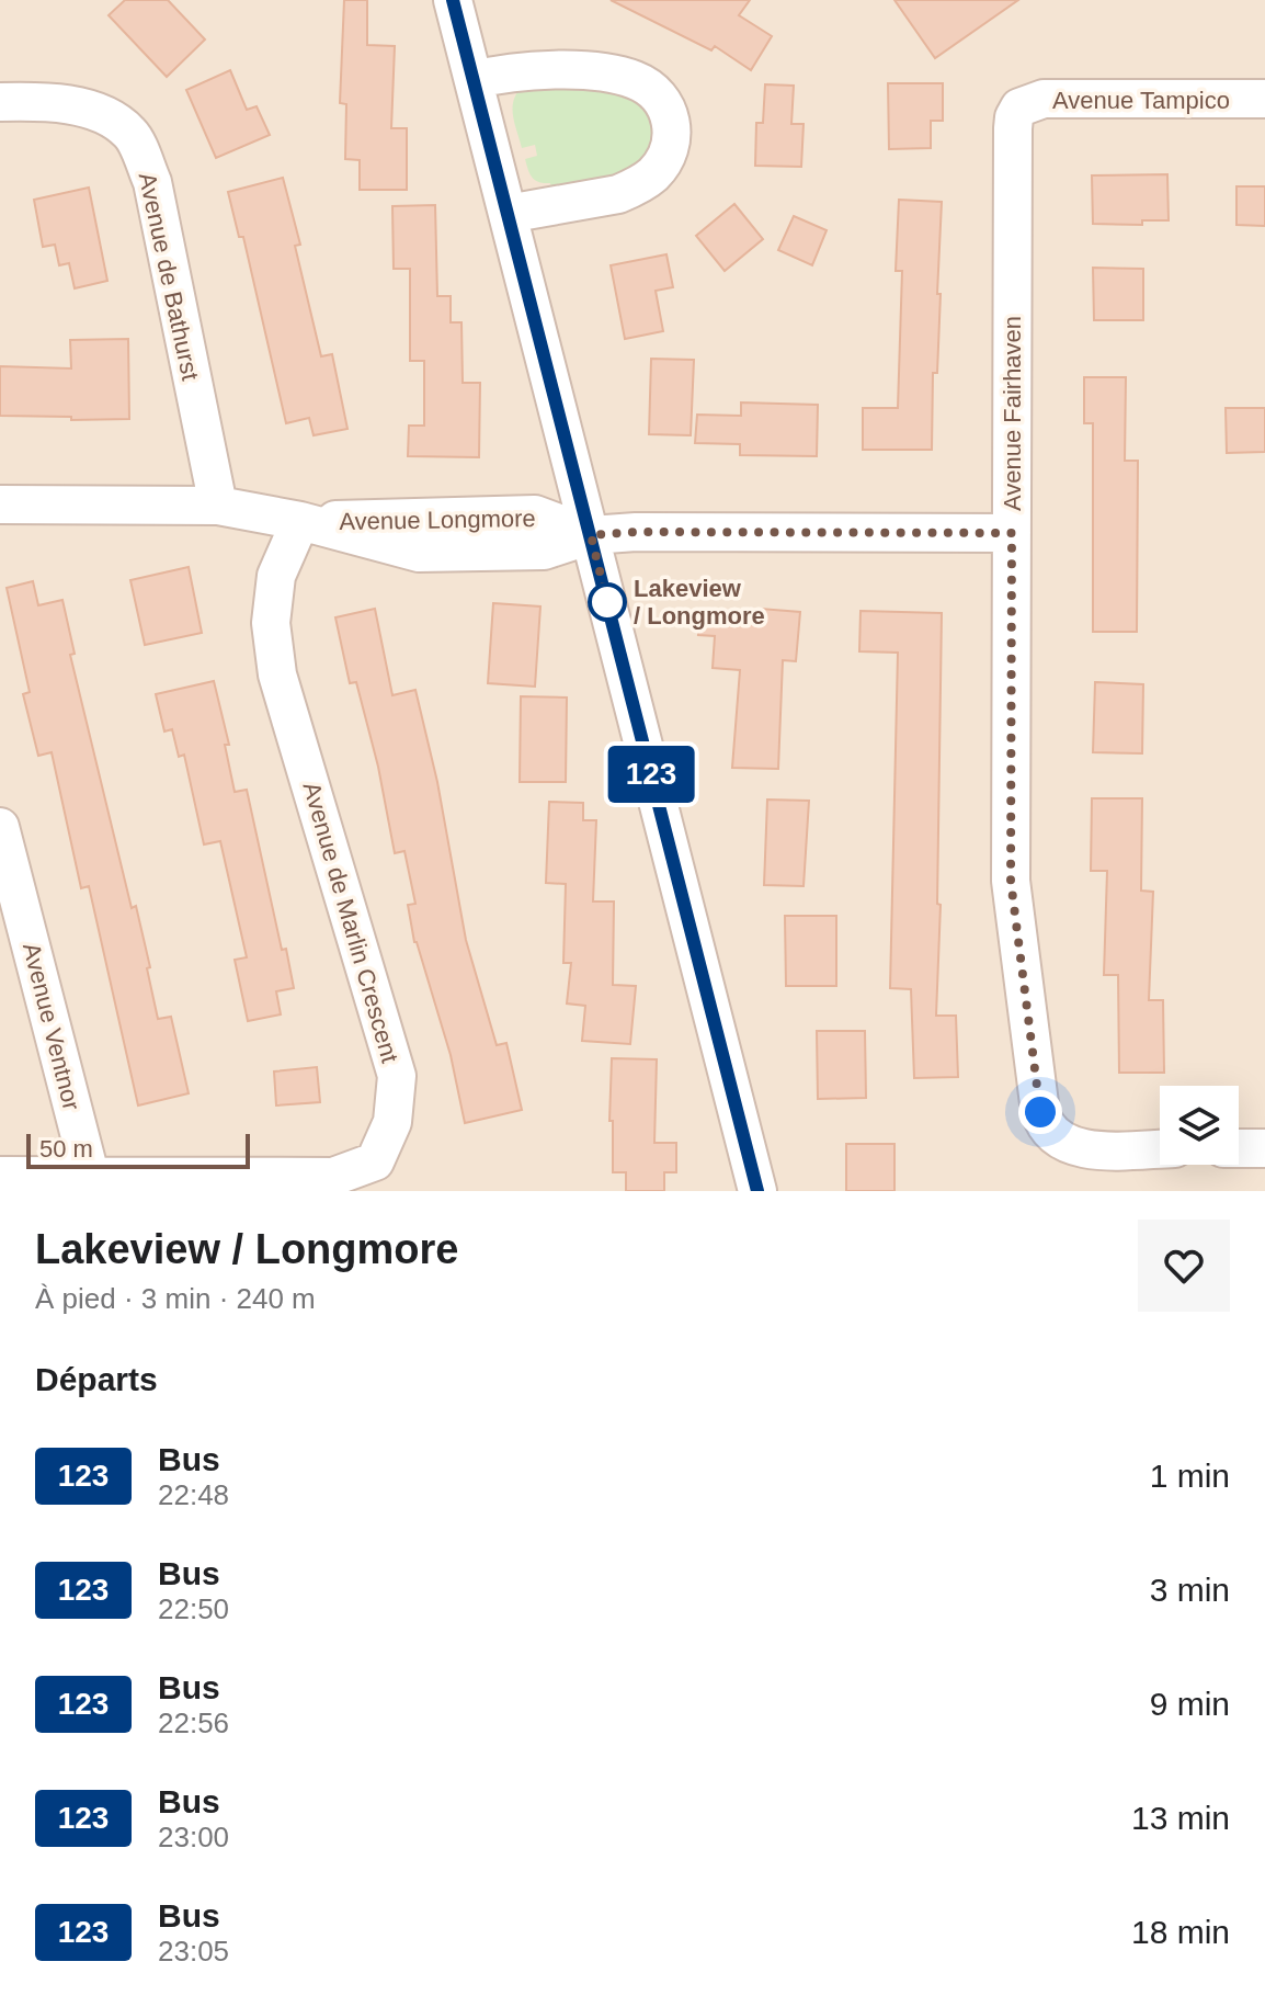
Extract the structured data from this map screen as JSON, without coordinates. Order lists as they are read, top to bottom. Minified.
{"streets":{"street":["Avenue Tampico","Avenue de Bathurst","Avenue Fairhaven","Avenue Longmore","Avenue de Marlin Crescent","Avenue Ventnor"]},"crossings":[["Avenue Tampico","Avenue Fairhaven"],["Avenue de Bathurst","Avenue Longmore"],["Avenue Fairhaven","Avenue Longmore"],["Avenue Longmore","Avenue de Marlin Crescent"],["Avenue de Marlin Crescent","Avenue Ventnor"]],"places":["Lakeview / Longmore"],"lines":["bus line 123"],"scale_bar":"50 m","page":{"on_map":"123","scale":"50 m","heading":[["Lakeview / Longmore","À pied · 3 min · 240 m"],"Départs"],"list":[{"mark":"123","name":"Bus","note":"22:48","value":"1 min"},{"mark":"123","name":"Bus","note":"22:50","value":"3 min"},{"mark":"123","name":"Bus","note":"22:56","value":"9 min"},{"mark":"123","name":"Bus","note":"23:00","value":"13 min"},{"mark":"123","name":"Bus","note":"23:05","value":"18 min"}]}}
